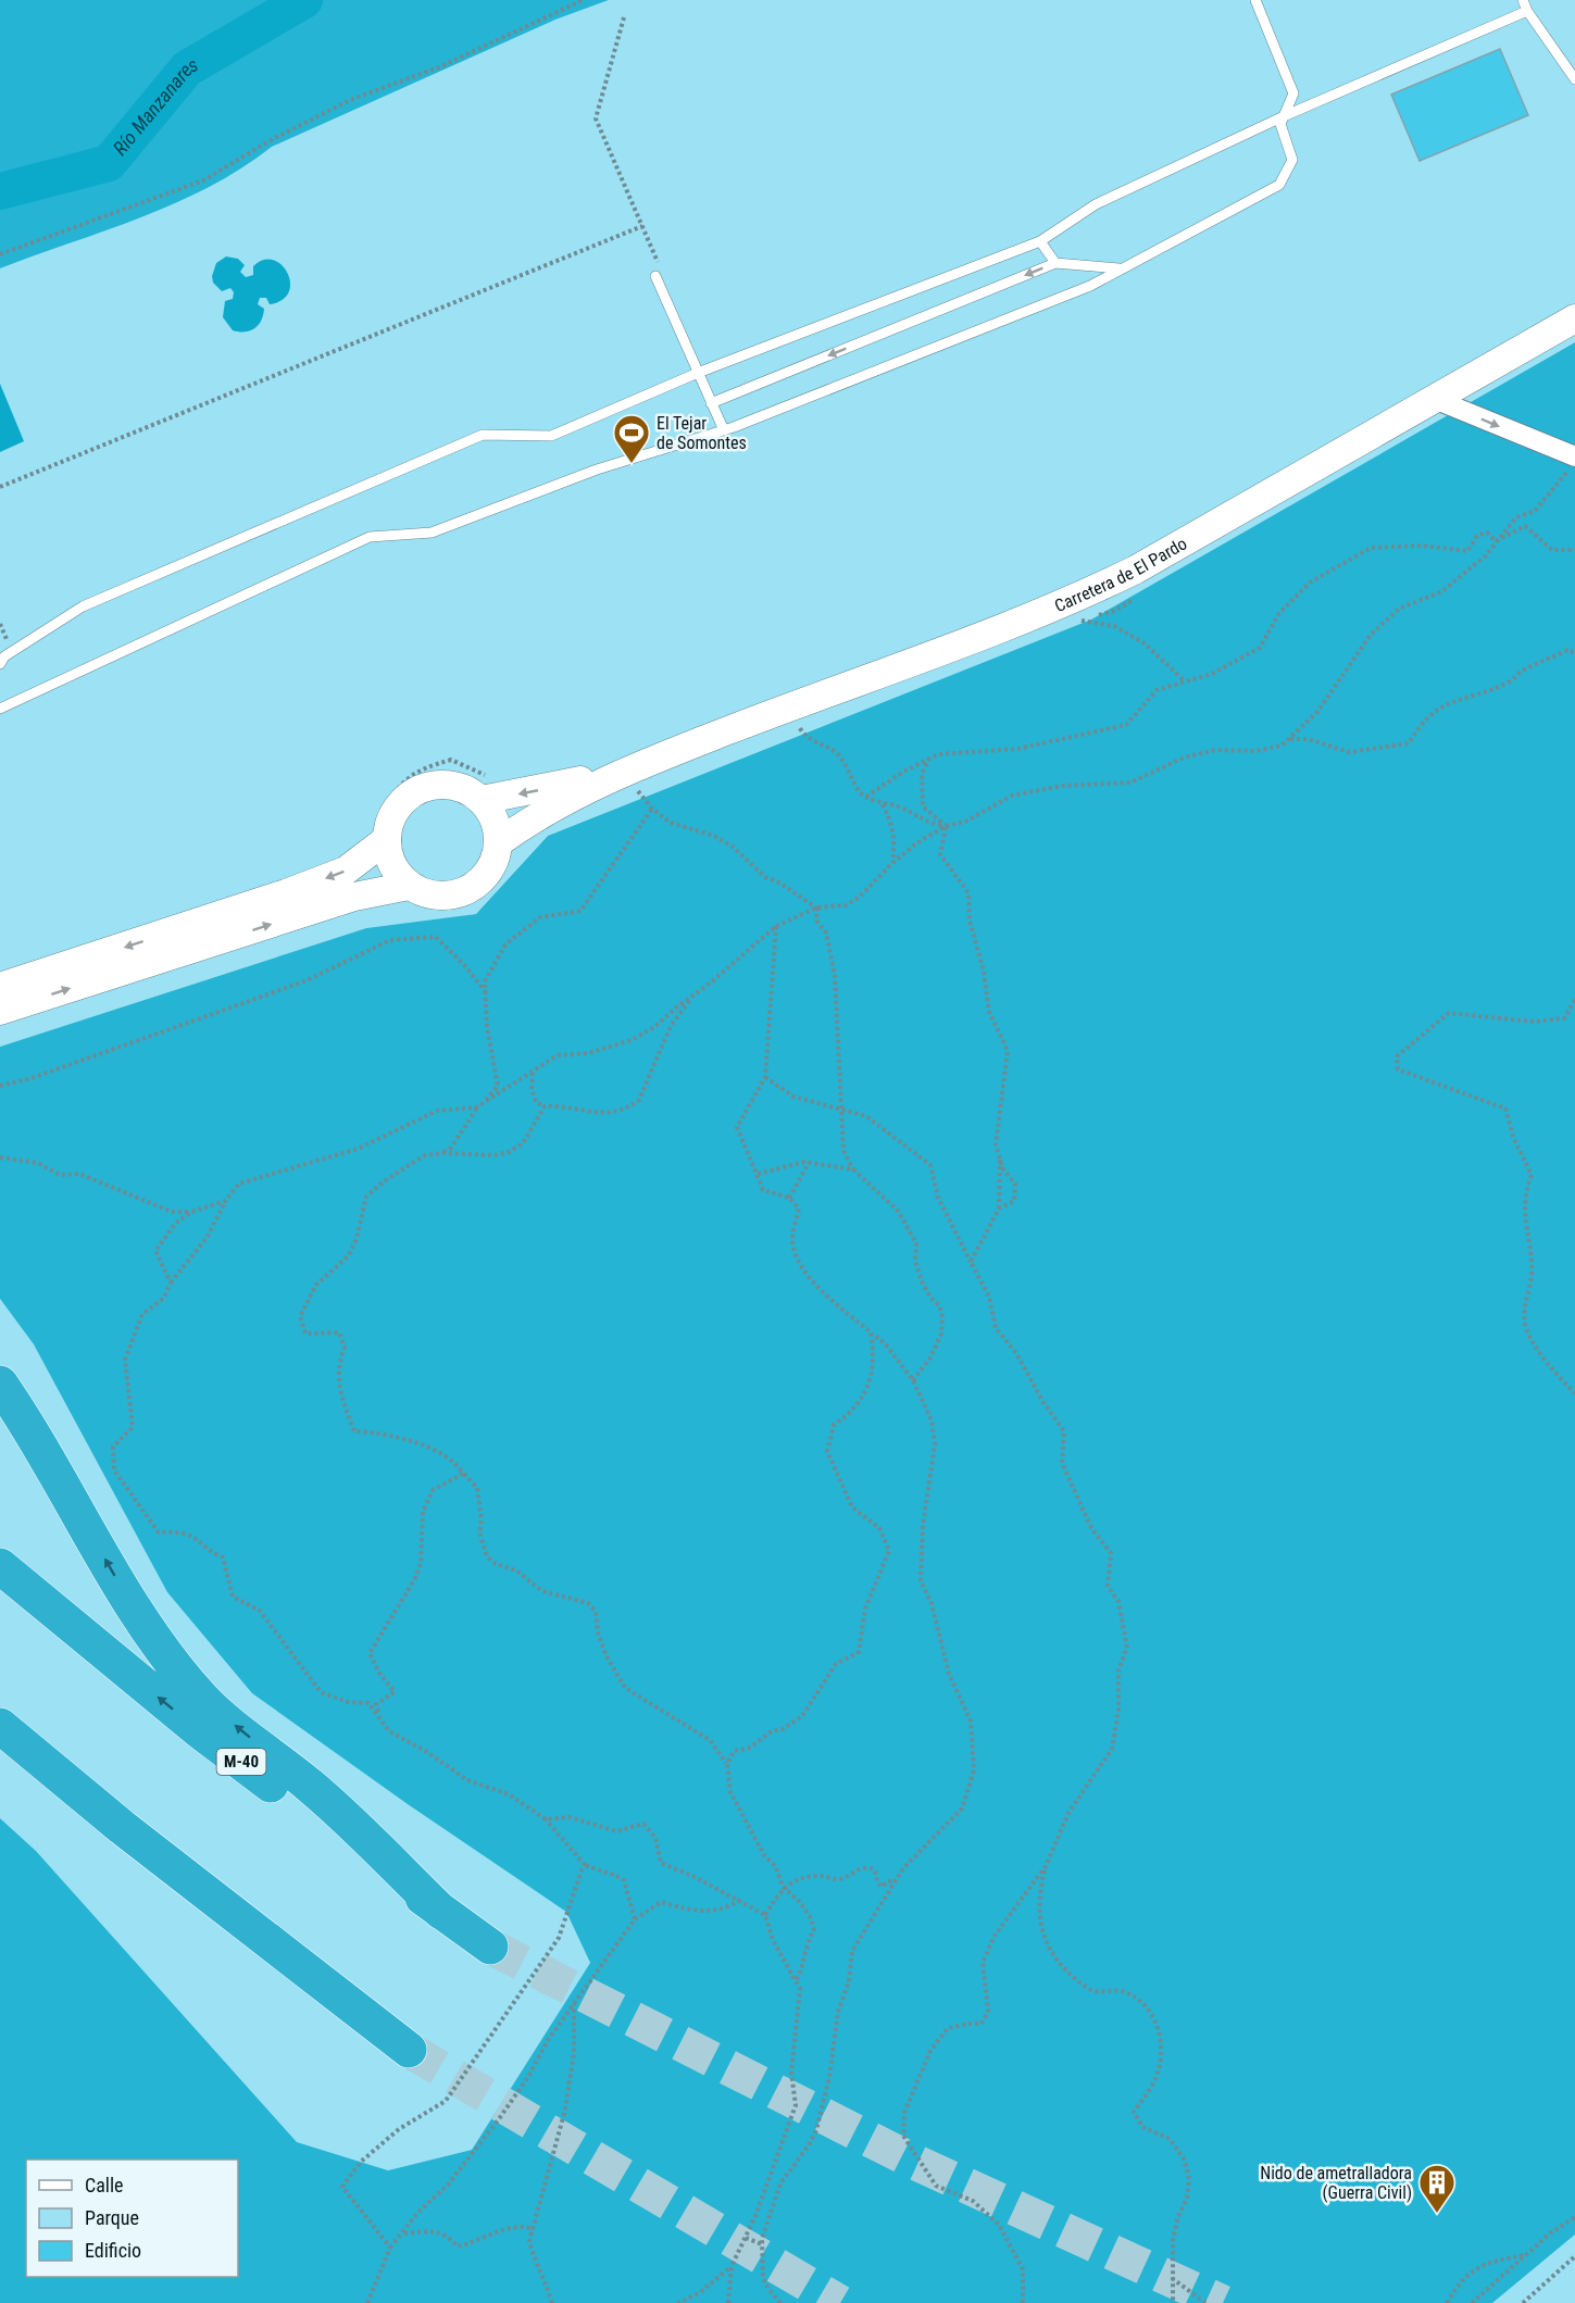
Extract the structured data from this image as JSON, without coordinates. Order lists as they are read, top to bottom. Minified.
{"streets":{"highway":["M-40"],"street":["Carretera de El Pardo"]},"water":["Río Manzanares"],"places":{"sports":["El Tejar de Somontes"],"building":["Nido de ametralladora (Guerra Civil)"]},"legend":["Calle","Parque","Edificio"]}
